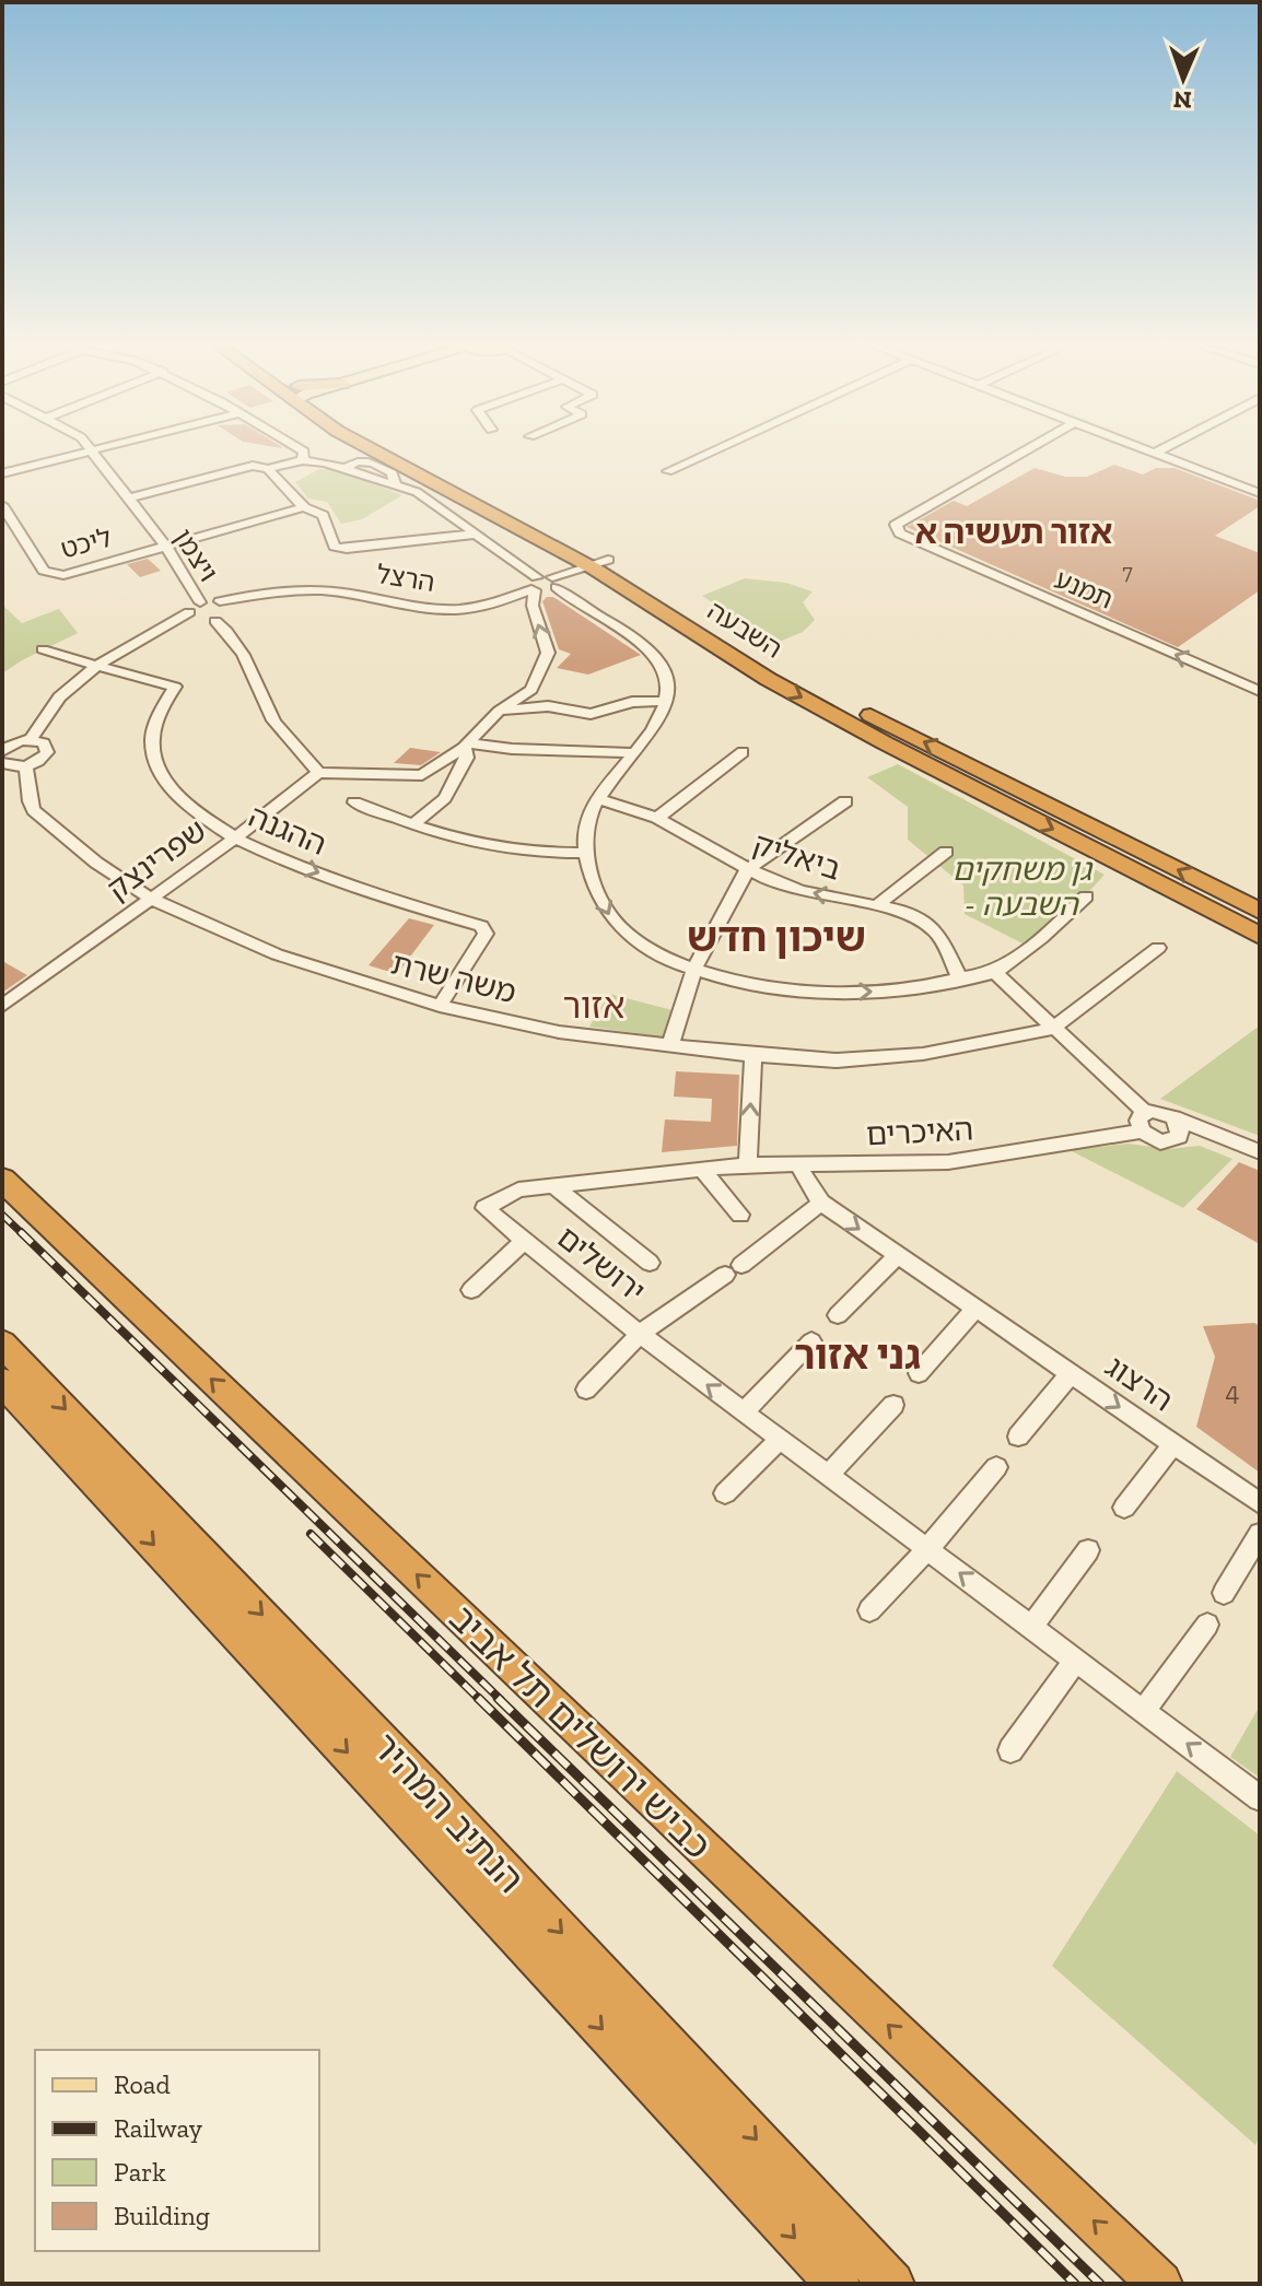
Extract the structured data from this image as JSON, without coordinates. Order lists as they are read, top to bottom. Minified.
{"streets":{"highway":["השבעה","כביש ירושלים תל אביב","הנתיב המהיר"],"street":["ליכט","ויצמן","הרצל","תמנע","ההגנה","ביאליק","שפרינצק","משה שרת","האיכרים","ירושלים","הרצוג"]},"crossings":[["ליכט","ויצמן"],["ויצמן","הרצל"],["הרצל","השבעה"],["ההגנה","שפרינצק"],["ההגנה","משה שרת"],["שפרינצק","משה שרת"],["האיכרים","ירושלים"],["האיכרים","הרצוג"],["ירושלים","הרצוג"]],"districts":["אזור תעשיה א","שיכון חדש","אזור","גני אזור"],"parks":["גן משחקים - השבעה"],"house_numbers":["7","4"],"legend":["Road","Railway","Park","Building"],"north":"bottom"}
